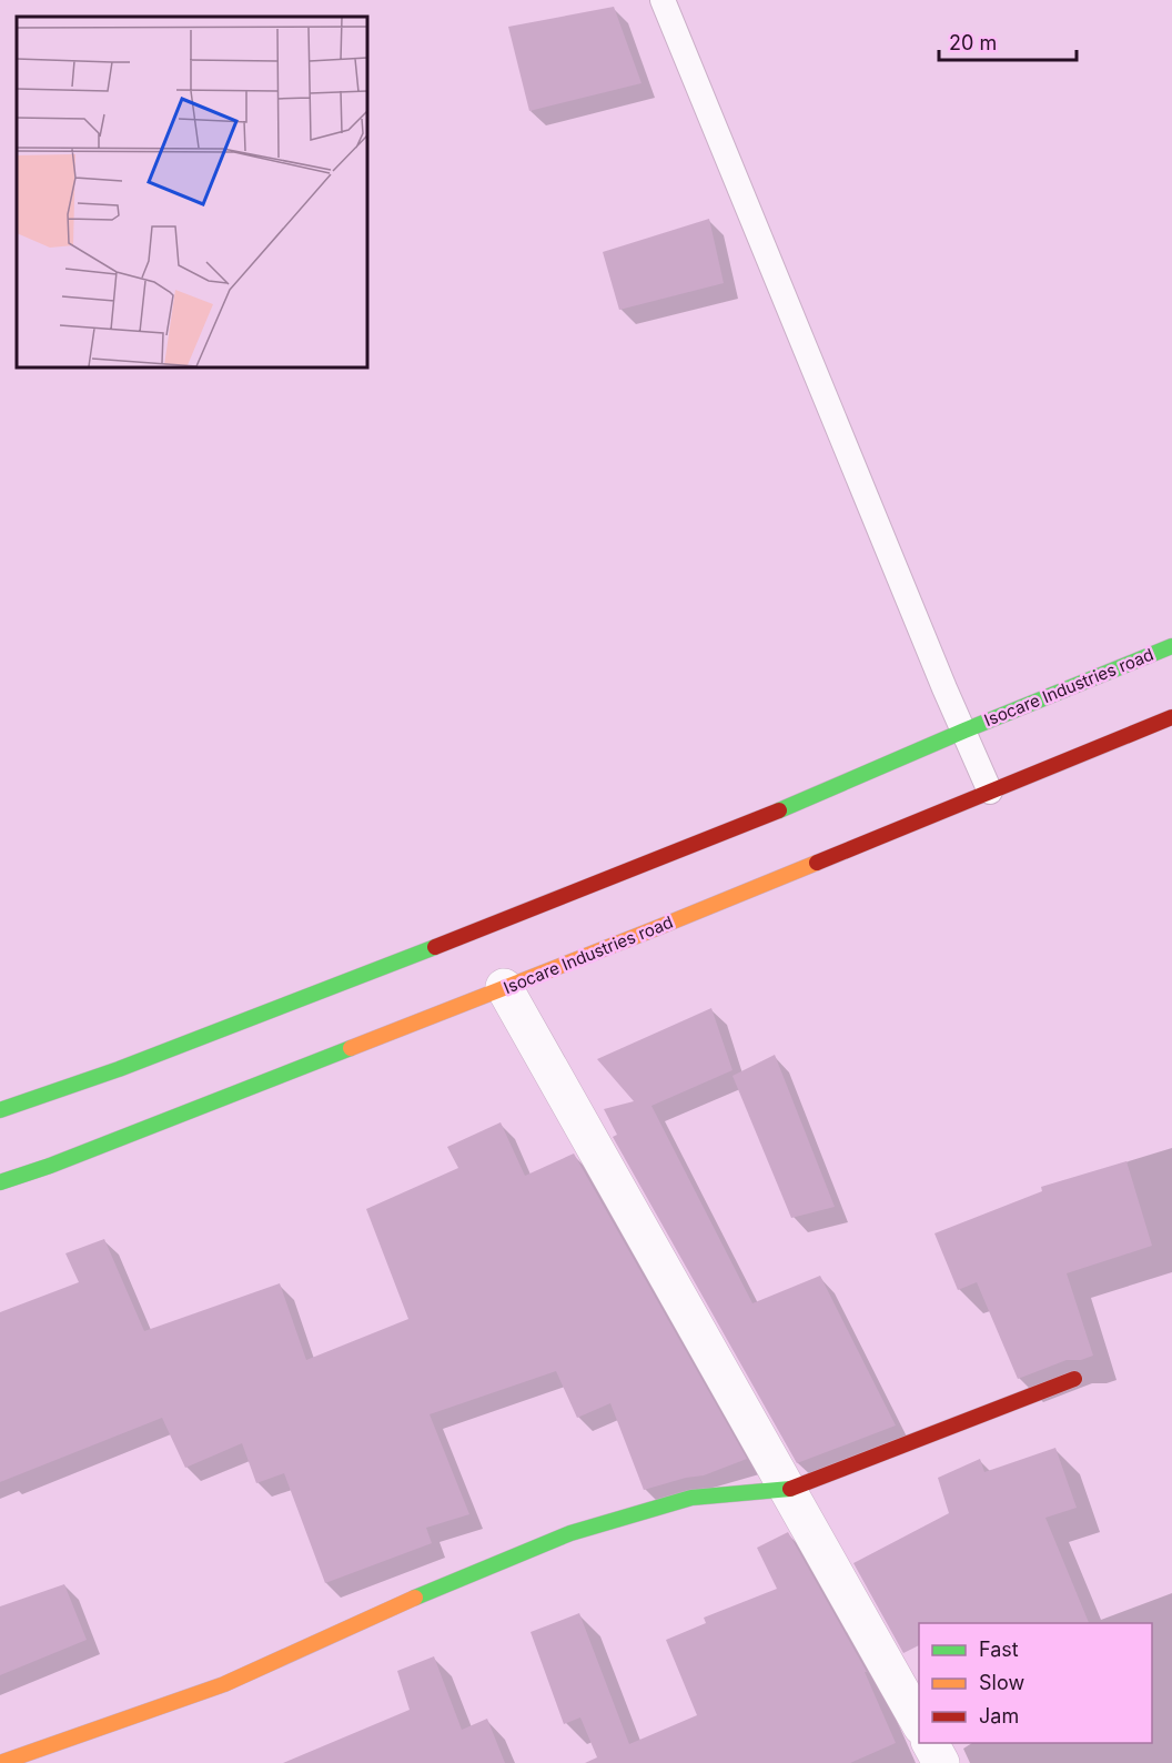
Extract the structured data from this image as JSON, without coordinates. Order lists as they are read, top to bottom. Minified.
{"streets":{"street":["Isocare Industries road"]},"legend":["Fast","Slow","Jam"],"scale_bar":"20 m"}
